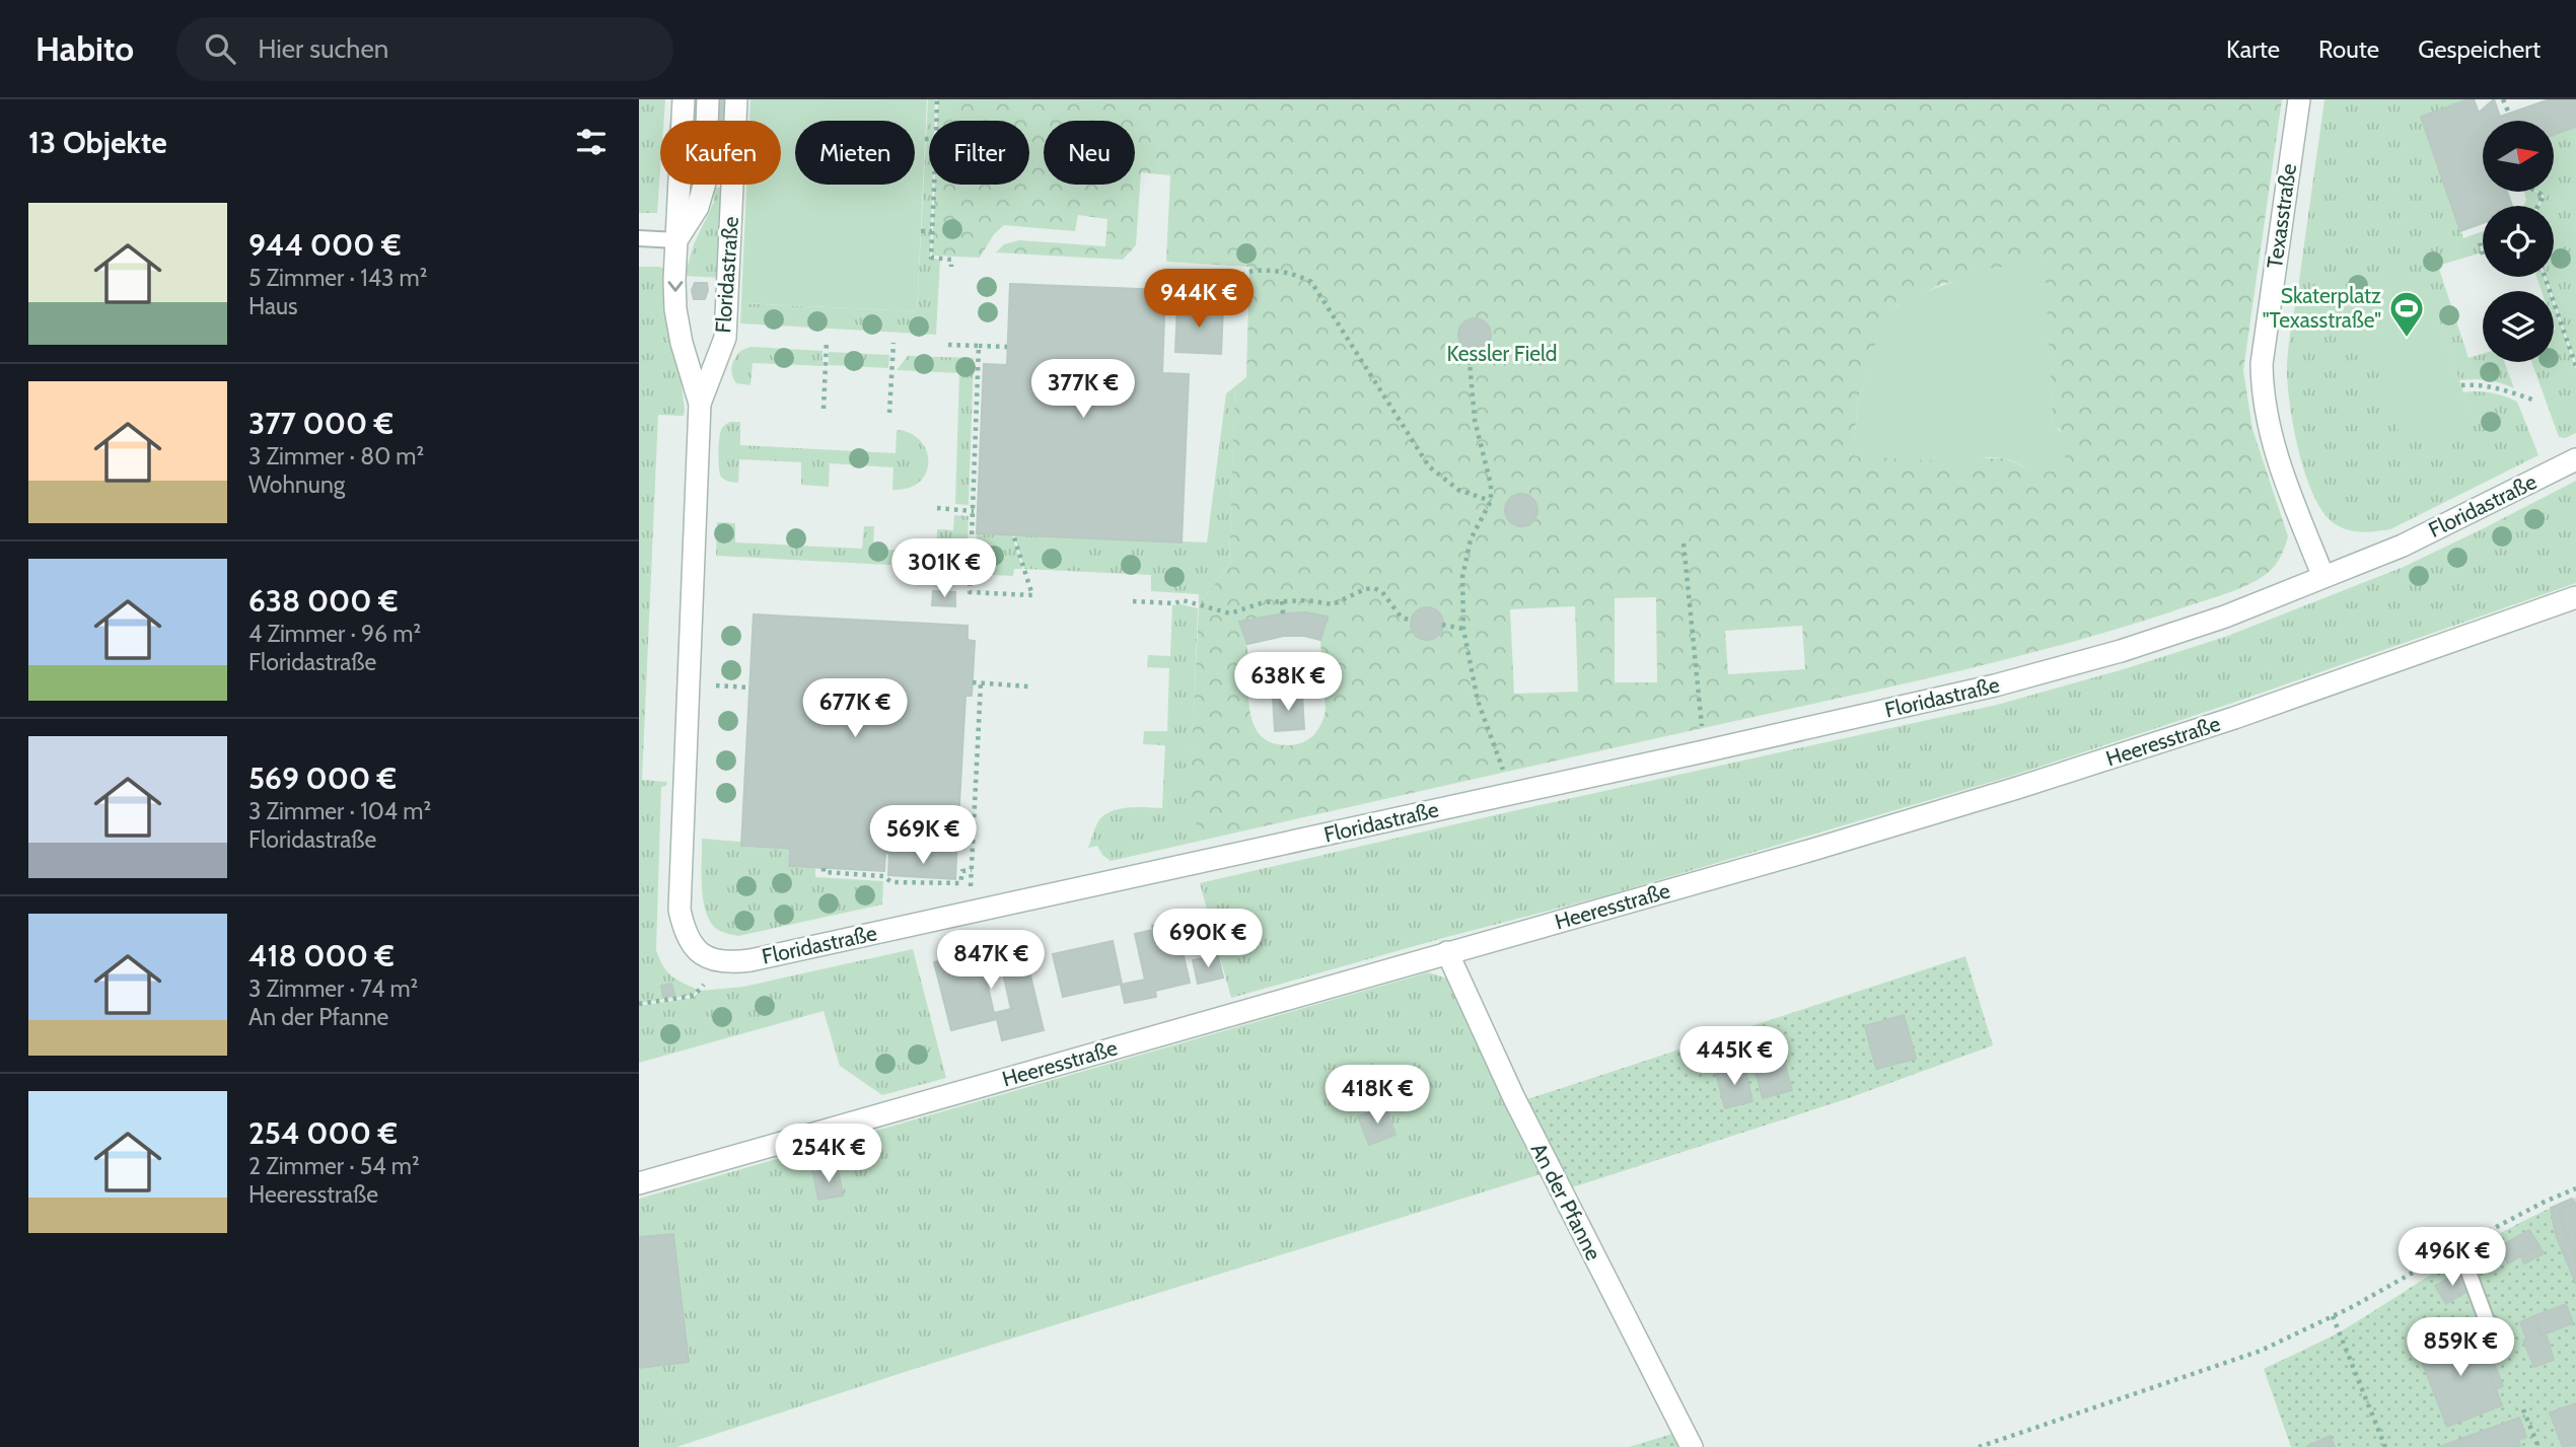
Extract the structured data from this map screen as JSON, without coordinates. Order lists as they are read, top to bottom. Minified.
{"streets":{"street":["Texasstraße","Floridastraße","Heeresstraße","An der Pfanne"]},"crossings":[["Texasstraße","Floridastraße"],["Heeresstraße","An der Pfanne"]],"parks":["Kessler Field"],"places":{"sports":["Skaterplatz \"Texasstraße\""]},"north":"right","page":{"header":"Habito","search":"Hier suchen","nav":["Karte","Route","Gespeichert"],"heading":"13 Objekte","chip":["Kaufen","Mieten","Filter","Neu"],"list":[{"name":"944 000 €","note":"5 Zimmer · 143 m² · Haus"},{"name":"377 000 €","note":"3 Zimmer · 80 m² · Wohnung"},{"name":"638 000 €","note":"4 Zimmer · 96 m² · Floridastraße"},{"name":"569 000 €","note":"3 Zimmer · 104 m² · Floridastraße"},{"name":"418 000 €","note":"3 Zimmer · 74 m² · An der Pfanne"},{"name":"254 000 €","note":"2 Zimmer · 54 m² · Heeresstraße"}],"price":["944K €","377K €","301K €","638K €","677K €","569K €","690K €","847K €","445K €","418K €","254K €","496K €","859K €"]}}
